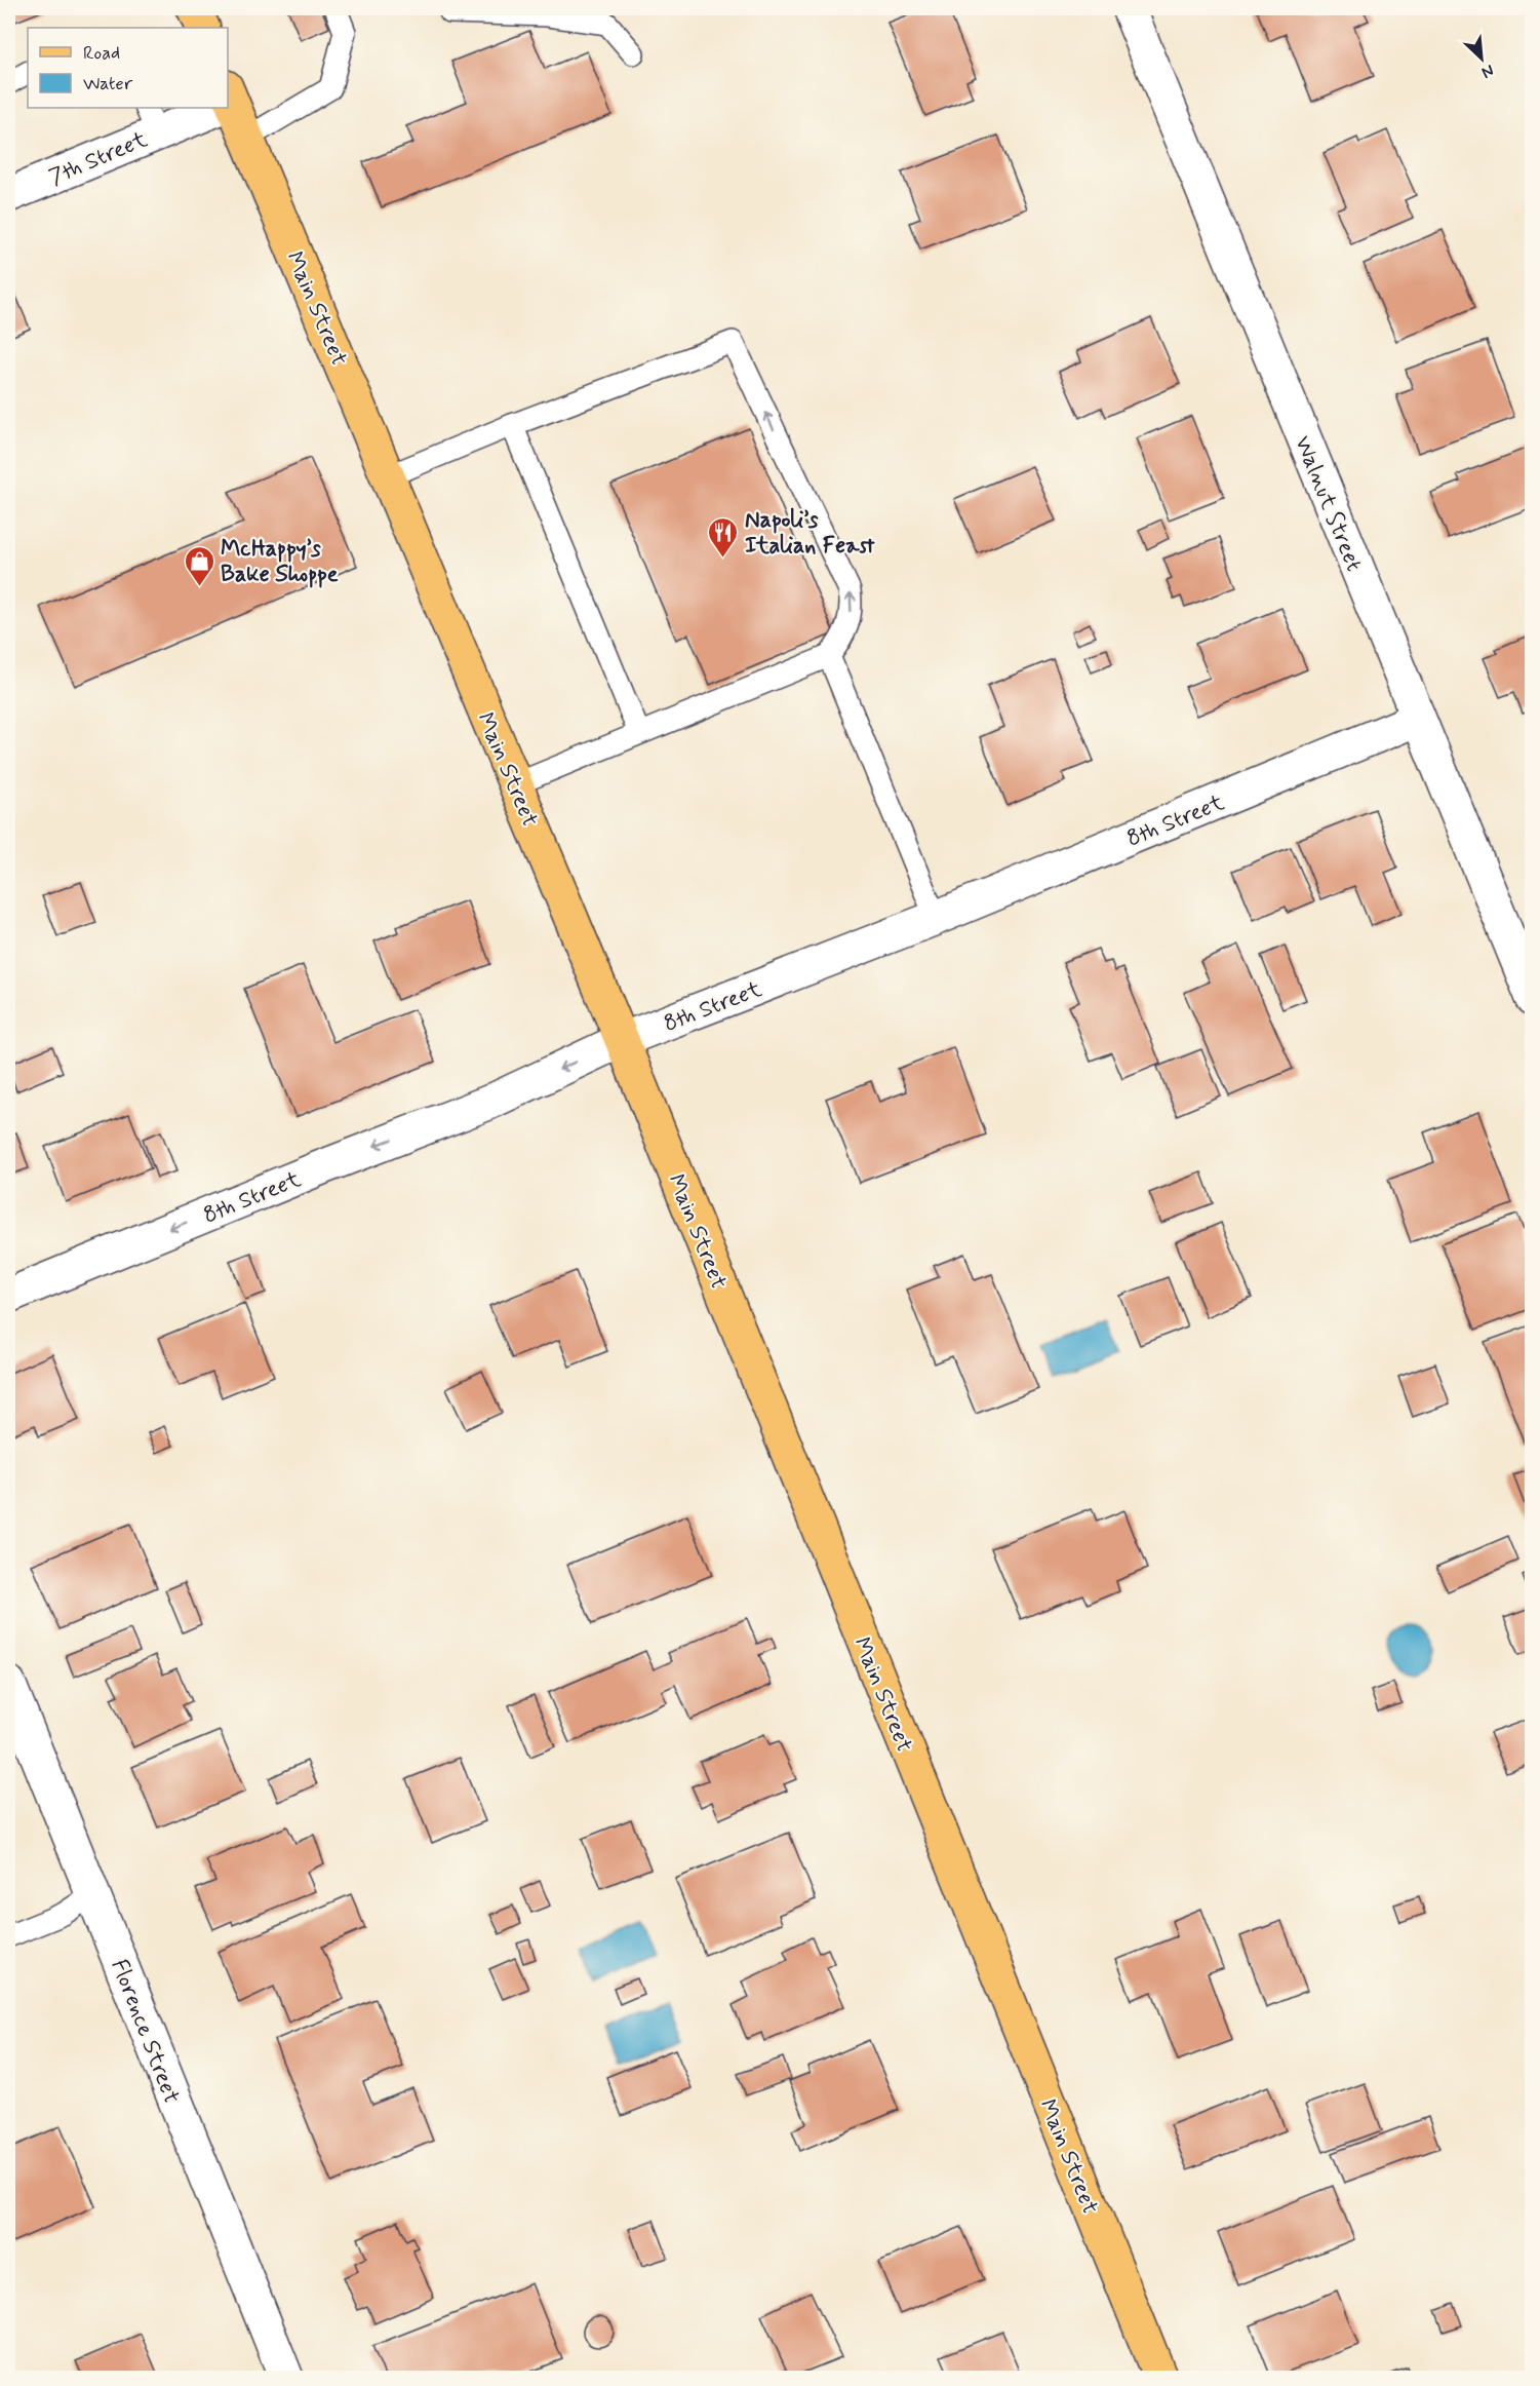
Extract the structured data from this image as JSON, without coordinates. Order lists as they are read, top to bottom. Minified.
{"streets":{"main road":["Main Street"],"street":["7th Street","Walnut Street","8th Street","Florence Street"]},"crossings":[["Main Street","8th Street"],["Walnut Street","8th Street"]],"one_way":["8th Street"],"places":{"restaurant":["Napoli’s Italian Feast"],"shop":["McHappy’s Bake Shoppe"]},"legend":["Road","Water"],"north":"bottom right"}
